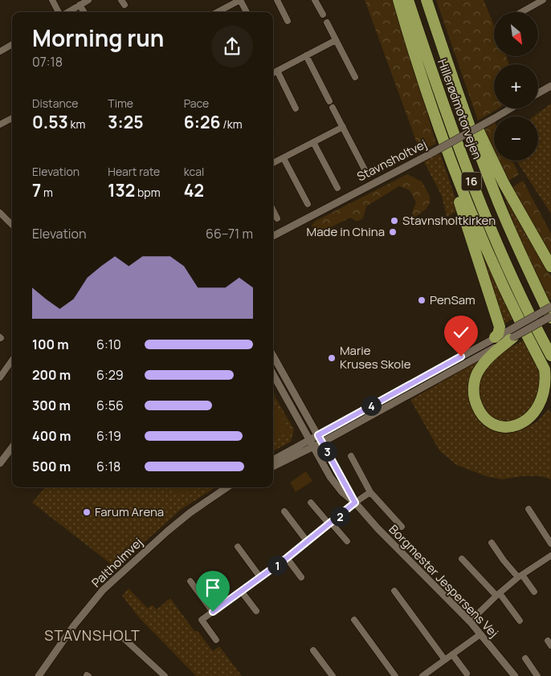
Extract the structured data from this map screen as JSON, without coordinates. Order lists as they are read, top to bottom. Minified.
{"streets":{"highway":["Hillerødmotorvejen","16"],"street":["Stavnsholtvej","Paltholmvej","Borgmester Jespersens Vej"]},"districts":["STAVNSHOLT"],"places":["Stavnsholtkirken","Made in China","PenSam","Marie Kruses Skole","Farum Arena"],"north":"bottom right","page":{"map_buttons":["+","−"],"heading":["Morning run","07:18"],"stats":[["Distance","0.53 km"],["Time","3:25"],["Pace","6:26 /km"],["Elevation","7 m"],["Heart rate","132 bpm"],["kcal","42"]],"chart":["Elevation","66–71 m"],"list":[{"name":"100 m","note":"6:10"},{"name":"200 m","note":"6:29"},{"name":"300 m","note":"6:56"},{"name":"400 m","note":"6:19"},{"name":"500 m","note":"6:18"}],"pins":["4","3","2","1"]}}
